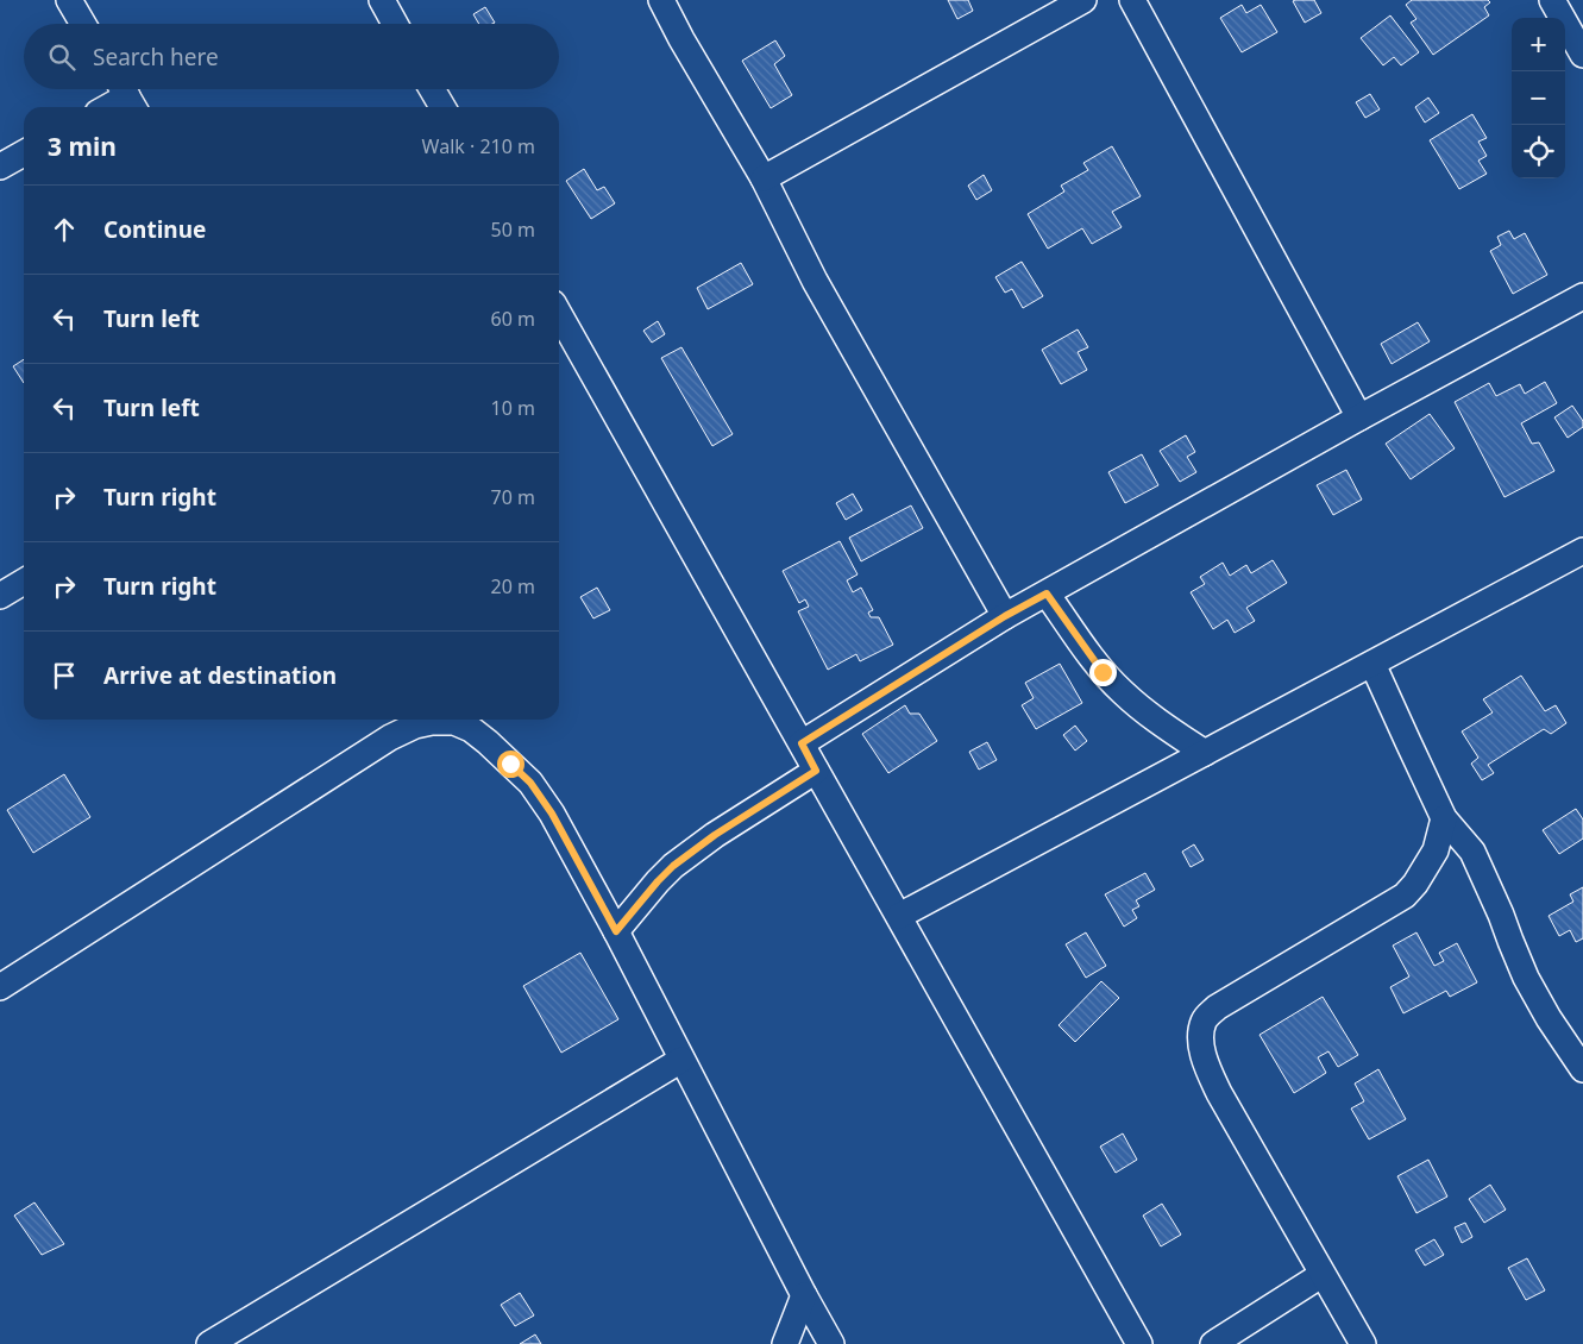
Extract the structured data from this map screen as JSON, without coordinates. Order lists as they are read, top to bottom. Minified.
{"page":{"map_buttons":["+","−"],"search":"Search here","heading":["3 min","Walk · 210 m"],"list":[["Continue","50 m"],["Turn left","60 m"],["Turn left","10 m"],["Turn right","70 m"],["Turn right","20 m"],"Arrive at destination"]}}
